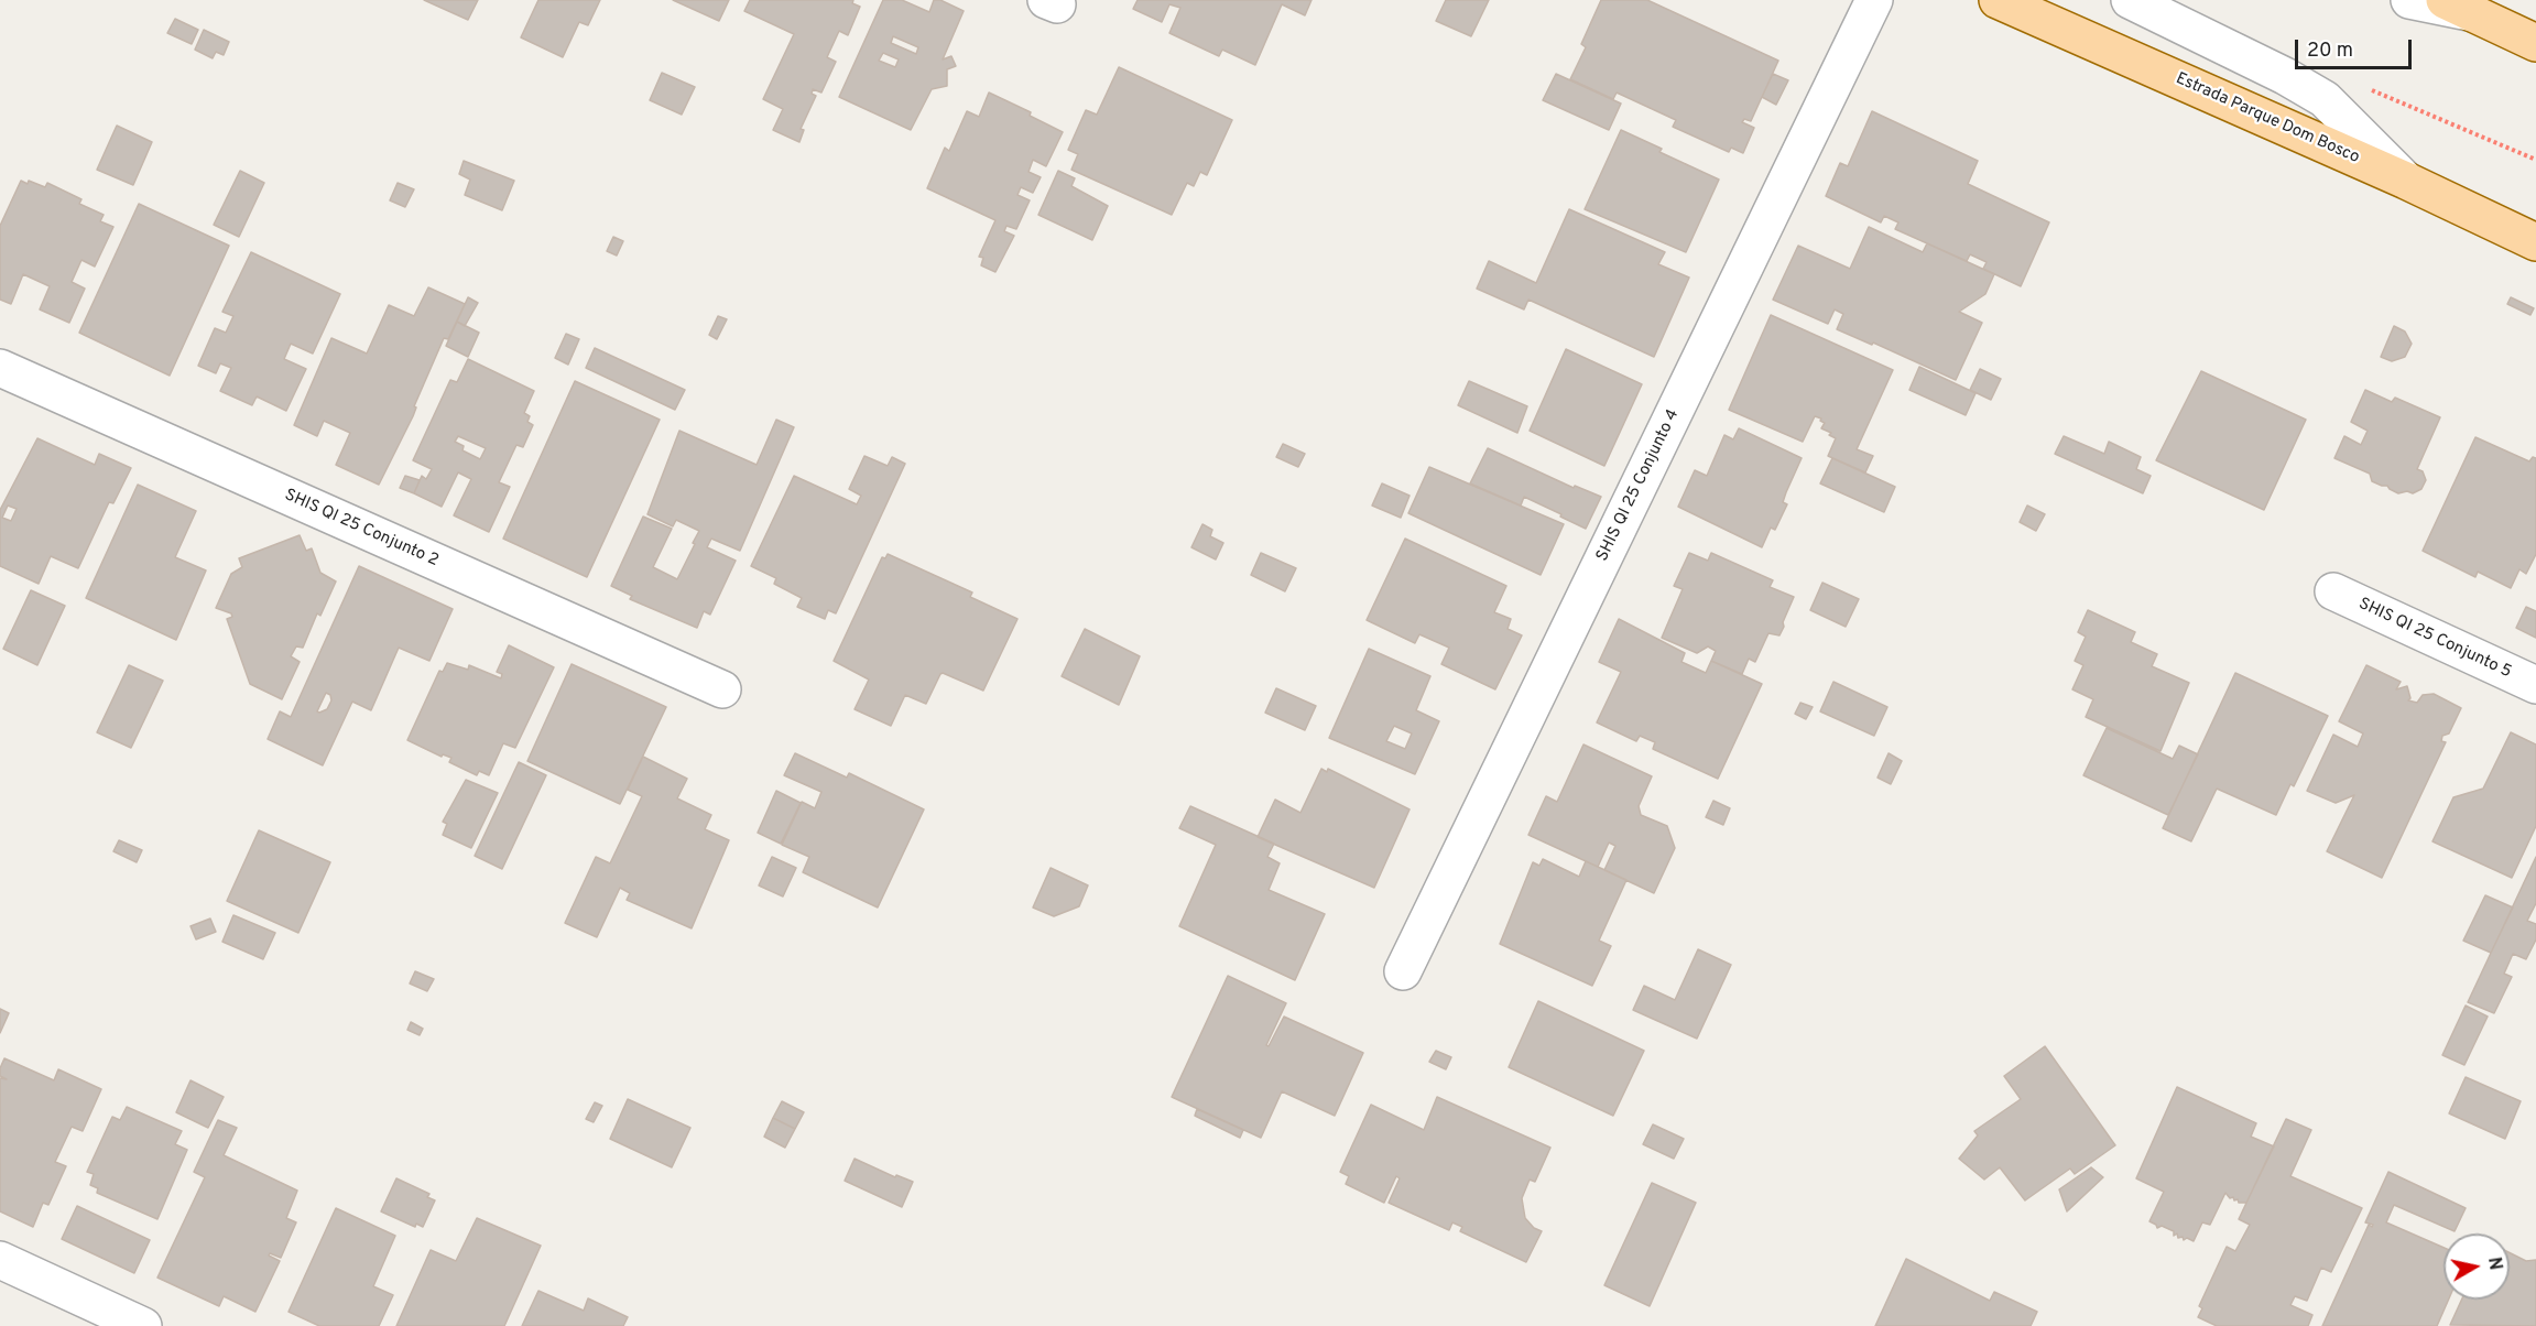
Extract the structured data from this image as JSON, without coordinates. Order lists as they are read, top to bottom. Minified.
{"streets":{"main road":["Estrada Parque Dom Bosco"],"street":["SHIS QI 25 Conjunto 4","SHIS QI 25 Conjunto 2","SHIS QI 25 Conjunto 5"]},"scale_bar":"20 m","north":"right"}
